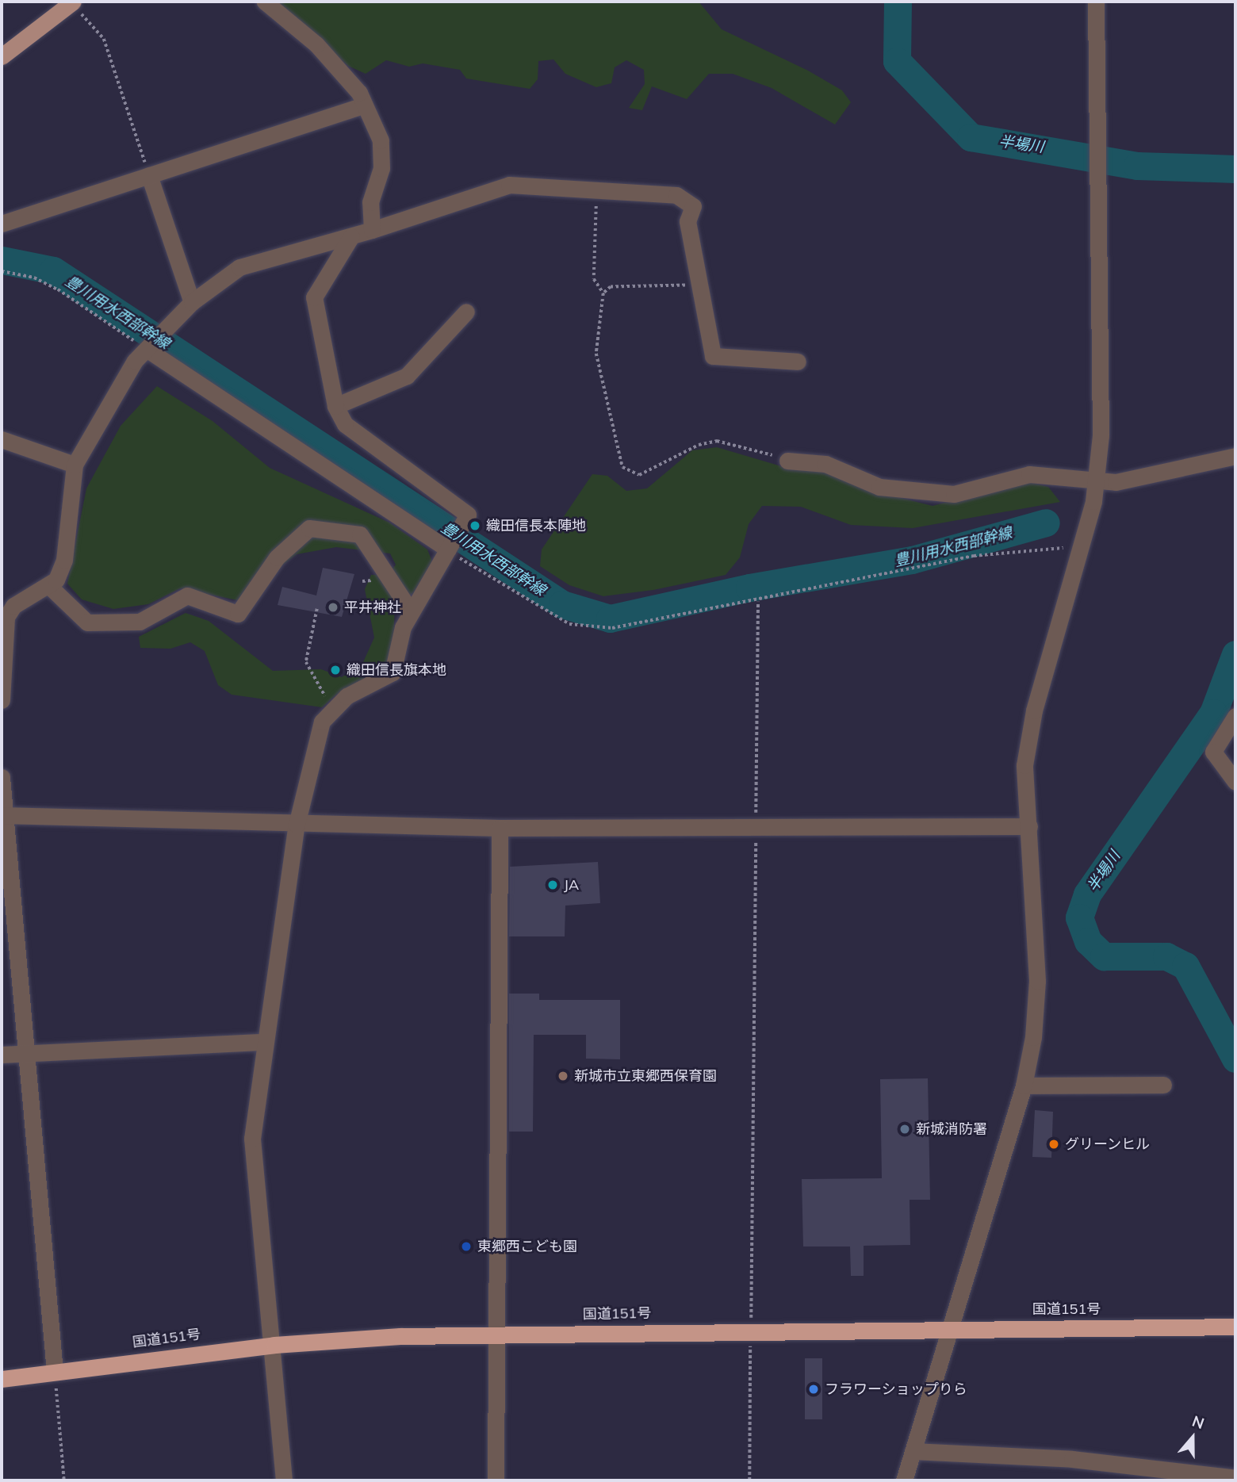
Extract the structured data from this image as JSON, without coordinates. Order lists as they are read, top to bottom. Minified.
{"streets":{"highway":["国道151号"]},"water":["半場川","豊川用水西部幹線"],"places":["織田信長本陣地","平井神社","織田信長旗本地","JA","新城市立東郷西保育園","新城消防署","グリーンヒル","東郷西こども園","フラワーショップりら"],"north":"top"}
